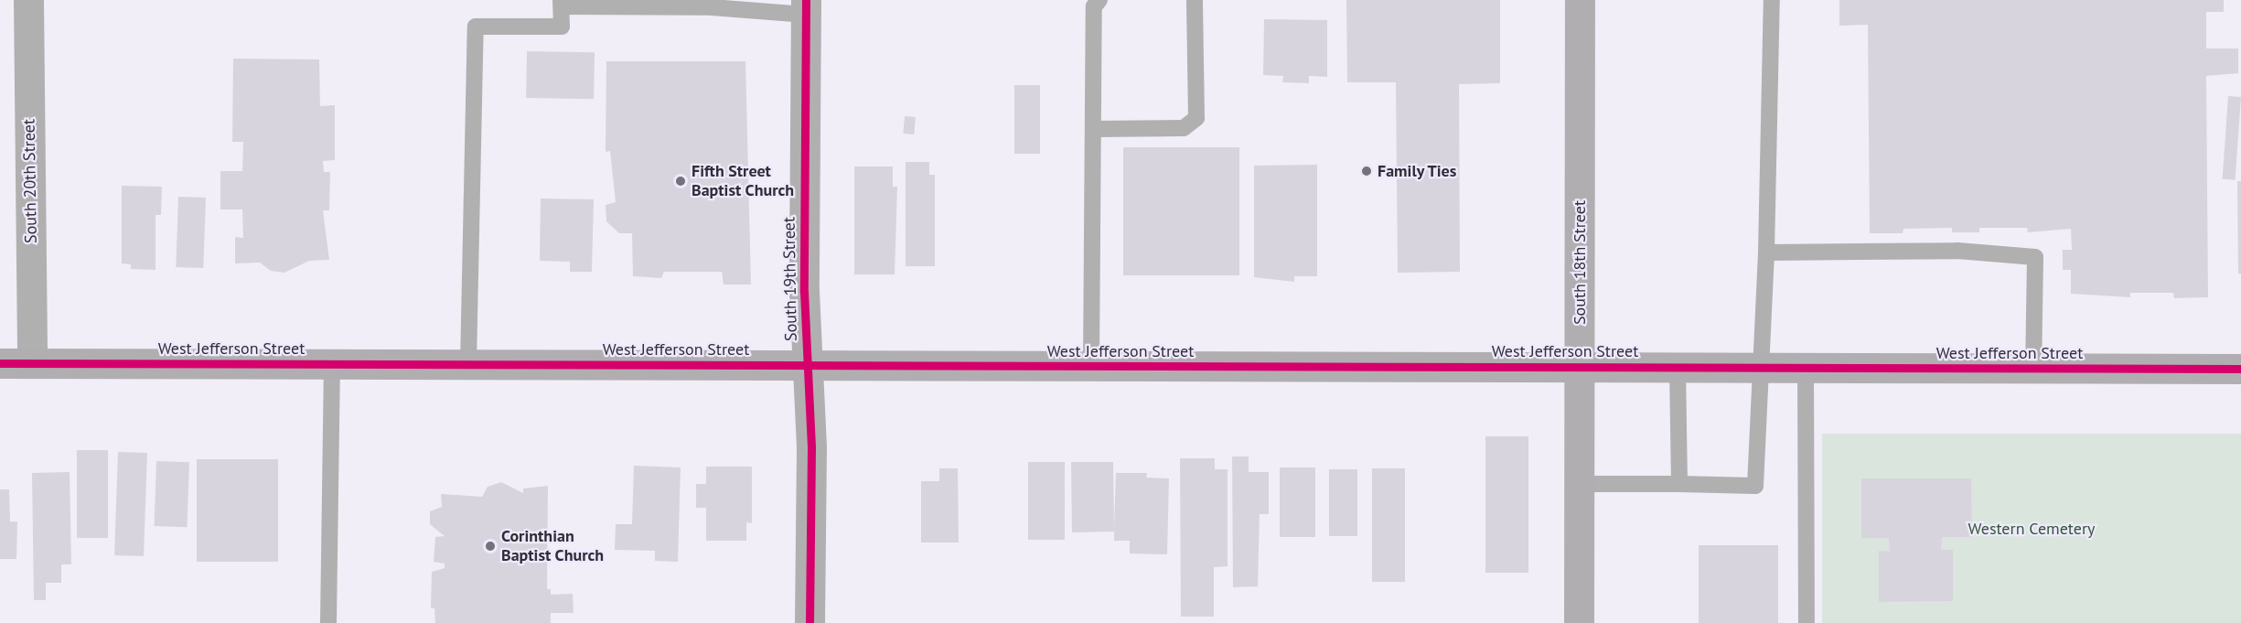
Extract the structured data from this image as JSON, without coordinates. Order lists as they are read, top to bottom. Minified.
{"streets":{"street":["South 20th Street","South 18th Street","South 19th Street","West Jefferson Street"]},"crossings":[["South 20th Street","West Jefferson Street"],["South 18th Street","West Jefferson Street"],["South 19th Street","West Jefferson Street"]],"parks":["Western Cemetery"],"places":["Family Ties","Fifth Street Baptist Church","Corinthian Baptist Church"]}
